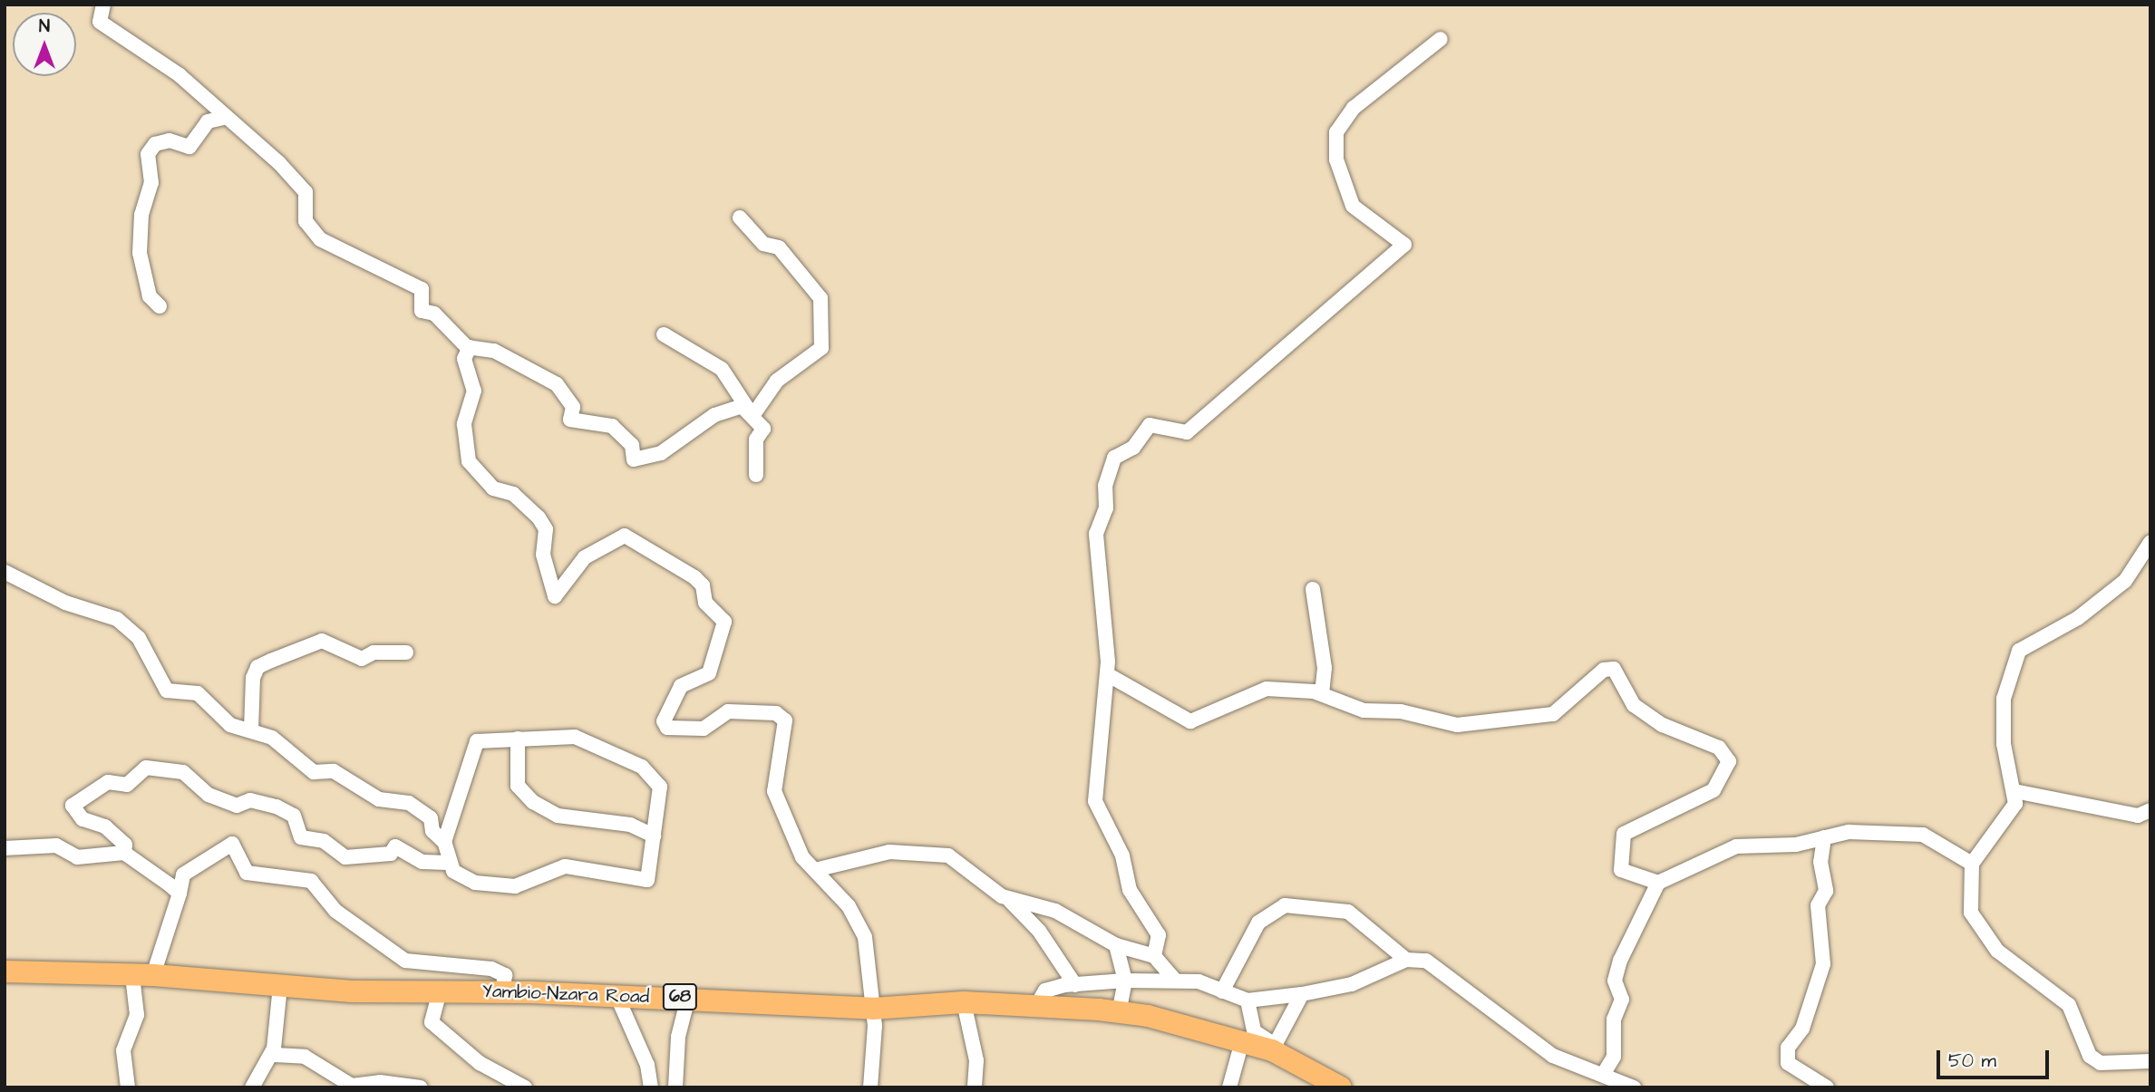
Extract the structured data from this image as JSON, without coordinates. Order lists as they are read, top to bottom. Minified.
{"streets":{"main road":["Yambio-Nzara Road","68"]},"scale_bar":"50 m","north":"top"}
